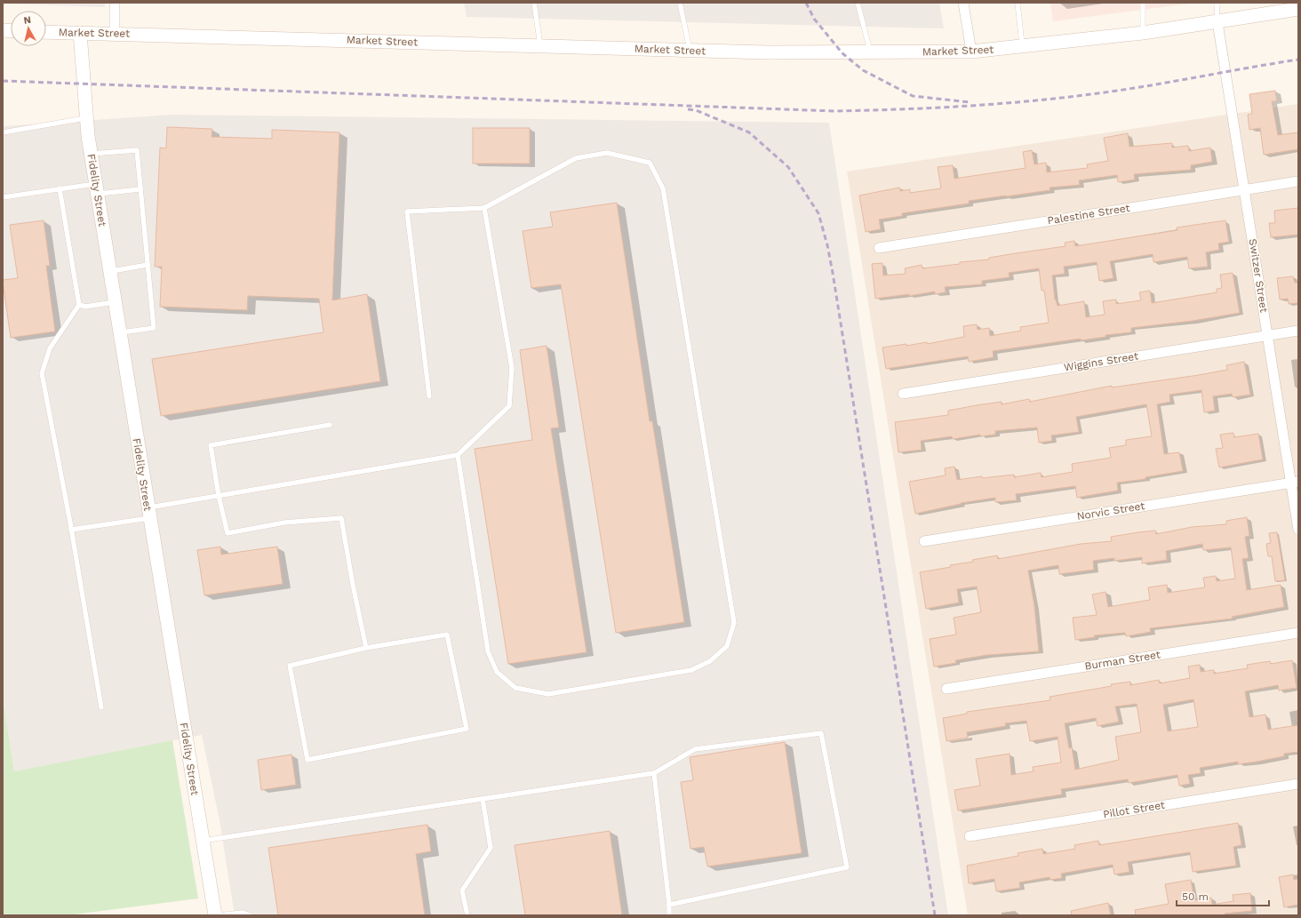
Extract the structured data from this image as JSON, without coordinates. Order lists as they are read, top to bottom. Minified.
{"streets":{"main road":["Market Street","Fidelity Street"],"street":["Palestine Street","Switzer Street","Wiggins Street","Norvic Street","Burman Street","Pillot Street"]},"crossings":[["Market Street","Fidelity Street"],["Market Street","Switzer Street"],["Palestine Street","Switzer Street"],["Switzer Street","Wiggins Street"],["Switzer Street","Norvic Street"]],"scale_bar":"50 m","north":"top"}
